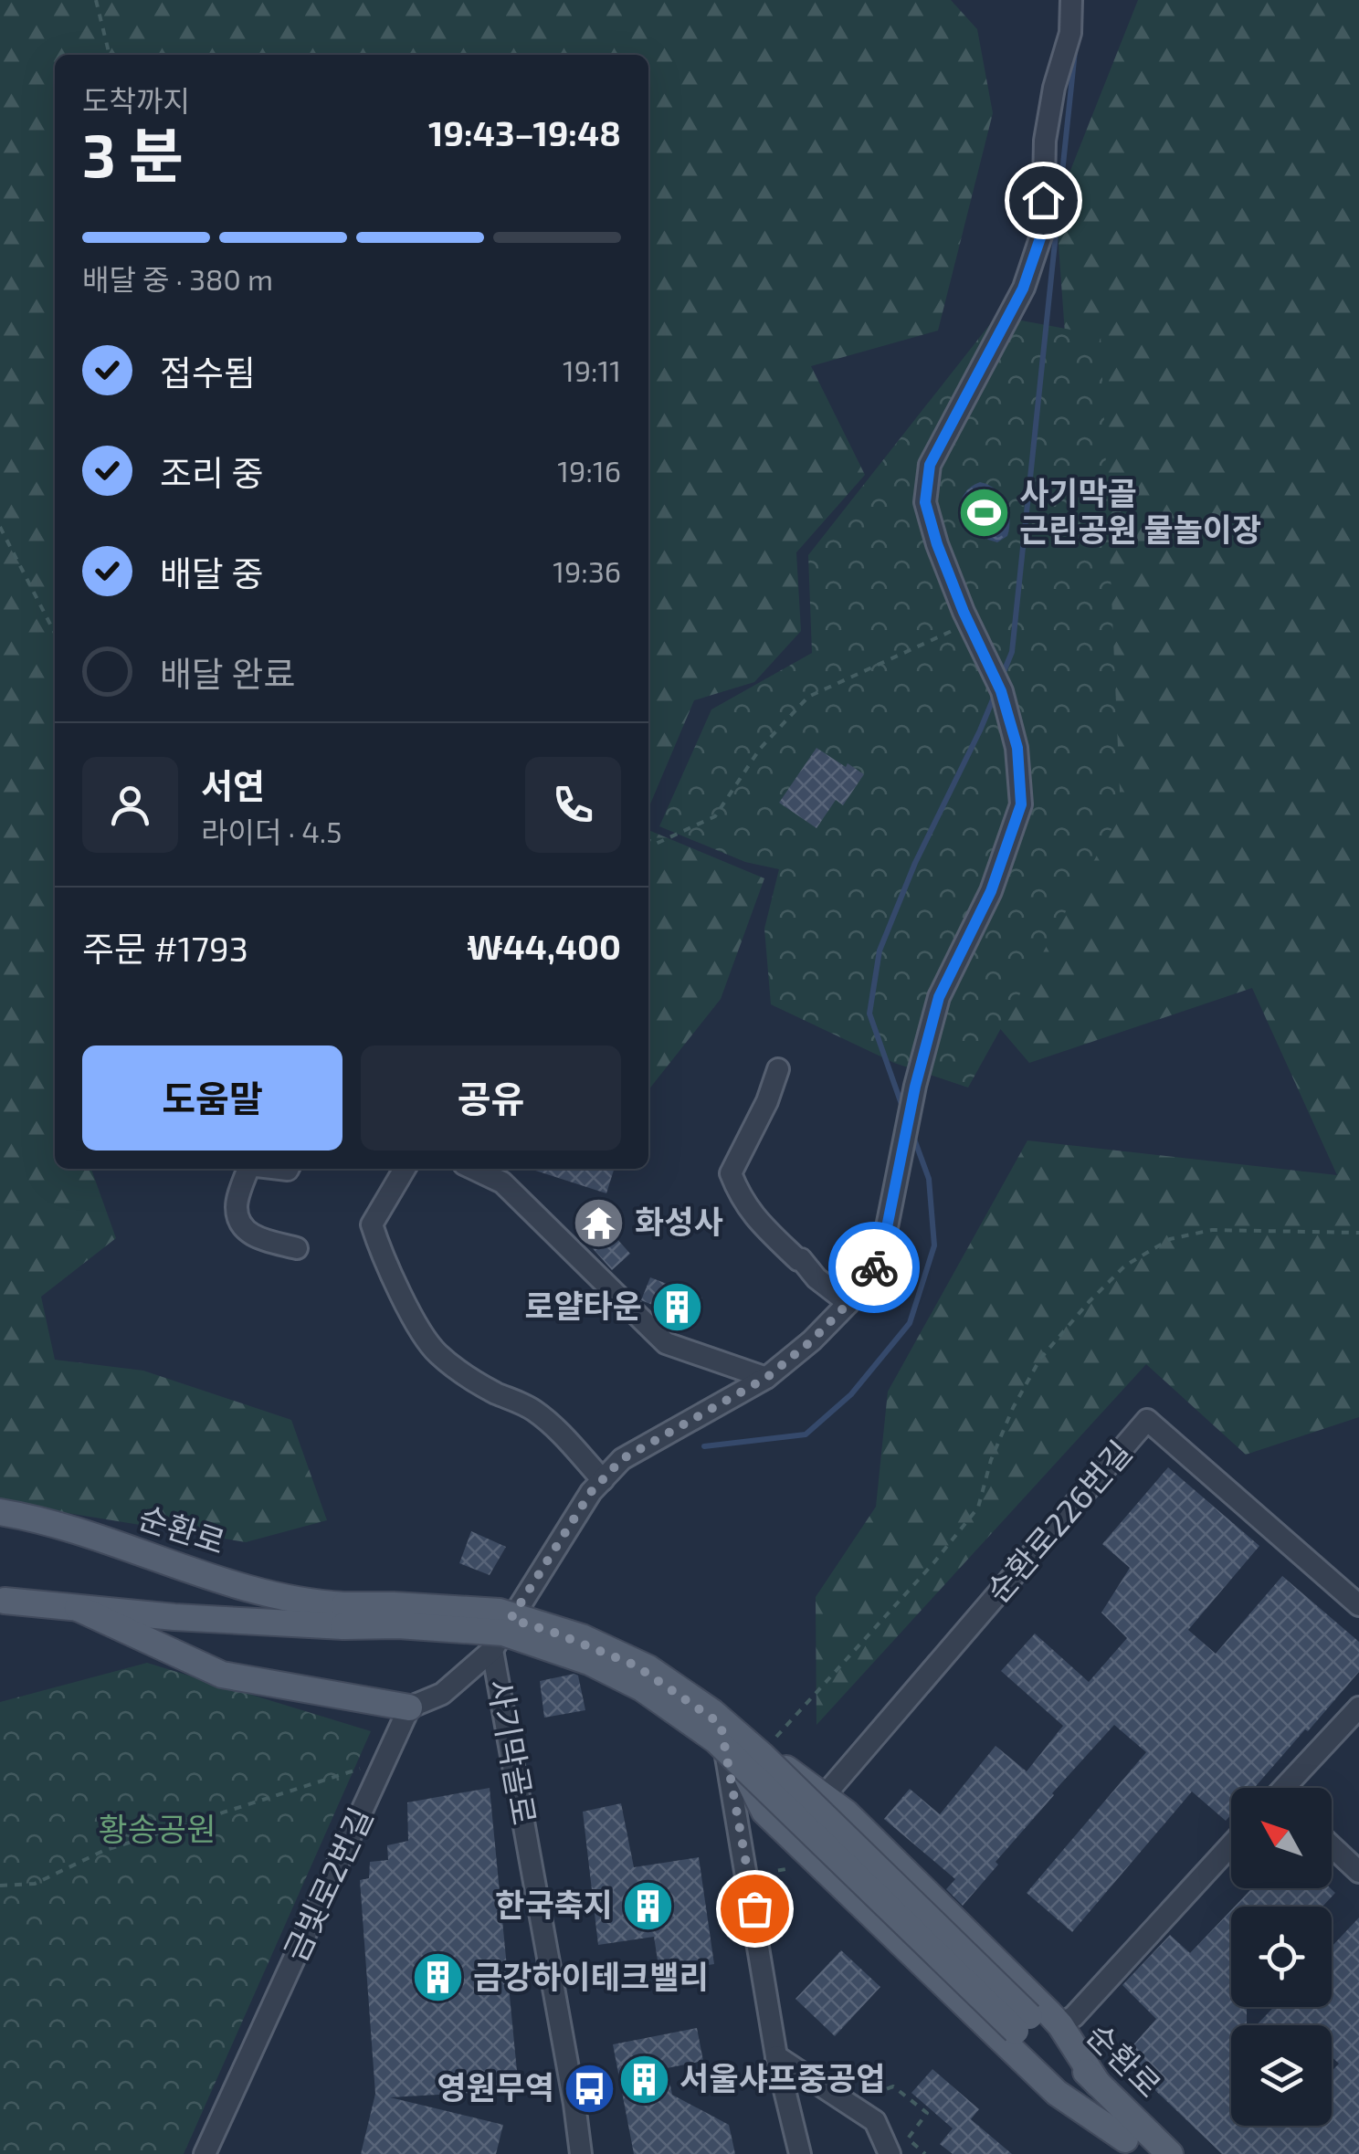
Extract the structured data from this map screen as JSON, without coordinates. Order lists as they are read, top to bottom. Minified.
{"streets":{"main road":["순환로"],"street":["순환로226번길","사기막골로","금빛로2번길"]},"parks":["황송공원"],"places":{"sports":["사기막골 근린공원 물놀이장"],"temple":["화성사"],"building":["로얄타운","한국축지","금강하이테크밸리","서울샤프중공업"],"bus stop":["영원무역"]},"north":"top left","page":{"heading":["3 분","도착까지","19:43–19:48"],"panel":["서연","라이더 · 4.5","주문 #1793","₩44,400"],"bar":"배달 중 · 380 m","list":[["접수됨","19:11"],["조리 중","19:16"],["배달 중","19:36"],"배달 완료"],"buttons":["도움말","공유"]}}
